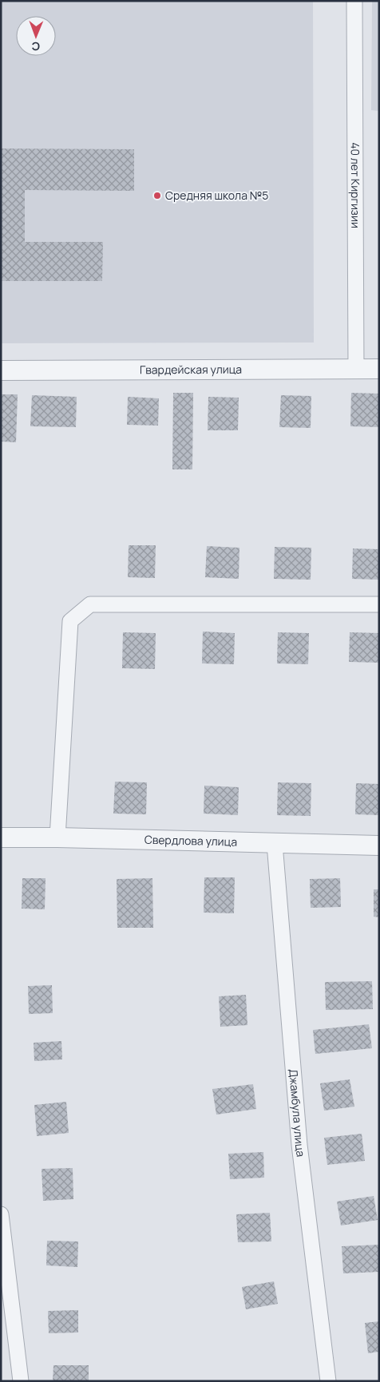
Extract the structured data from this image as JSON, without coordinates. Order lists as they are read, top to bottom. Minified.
{"streets":{"street":["40 лет Киргизии","Гвардейская улица","Свердлова улица","Джамбула улица"]},"crossings":[["40 лет Киргизии","Гвардейская улица"],["Свердлова улица","Джамбула улица"]],"places":["Средняя школа №5"],"north":"bottom"}
